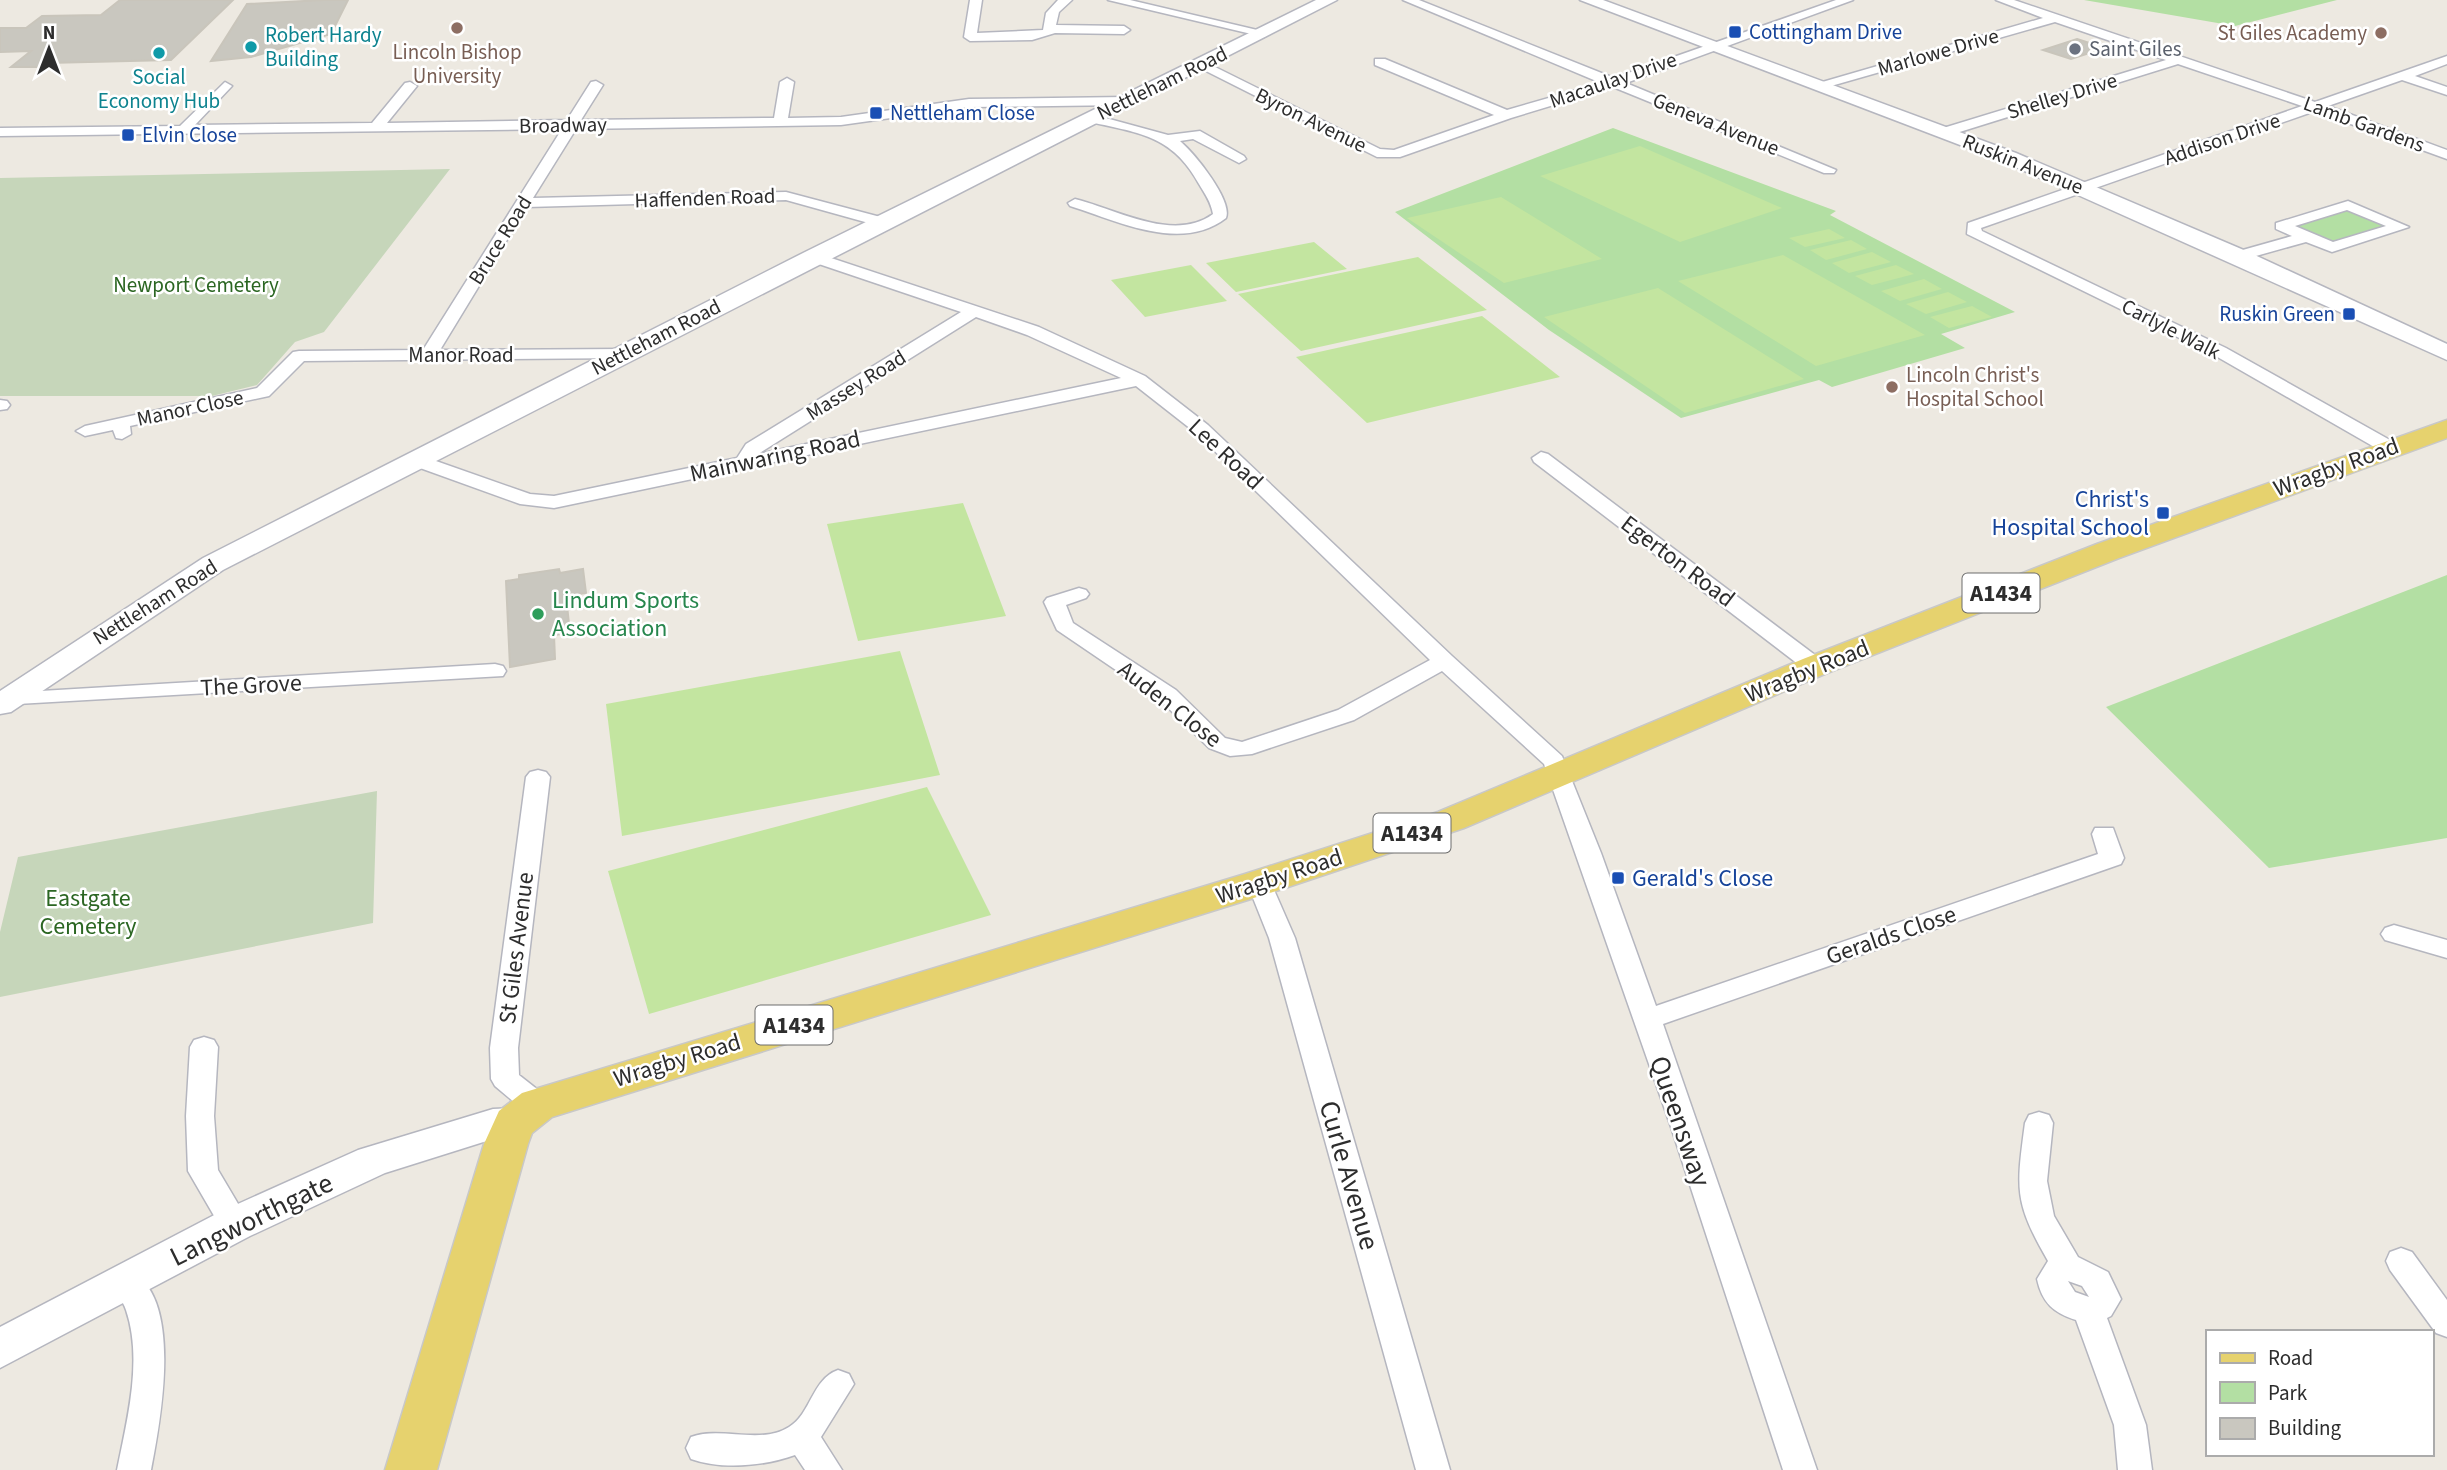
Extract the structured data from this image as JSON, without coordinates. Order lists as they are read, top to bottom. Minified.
{"streets":{"main road":["Wragby Road","A1434"],"street":["Marlowe Drive","Macaulay Drive","Nettleham Road","Shelley Drive","Byron Avenue","Geneva Avenue","Lamb Gardens","Broadway","Addison Drive","Ruskin Avenue","Haffenden Road","Bruce Road","Carlyle Walk","Manor Road","Massey Road","Manor Close","Lee Road","Mainwaring Road","Egerton Road","The Grove","Auden Close","Geralds Close","St Giles Avenue","Queensway","Curle Avenue","Langworthgate"]},"crossings":[["Marlowe Drive","Lamb Gardens"],["Marlowe Drive","Ruskin Avenue"],["Macaulay Drive","Byron Avenue"],["Macaulay Drive","Geneva Avenue"],["Macaulay Drive","Ruskin Avenue"],["Nettleham Road","Byron Avenue"],["Nettleham Road","Broadway"],["Nettleham Road","Haffenden Road"],["Nettleham Road","Manor Road"],["Nettleham Road","Lee Road"],["Nettleham Road","Mainwaring Road"],["Nettleham Road","The Grove"],["Shelley Drive","Lamb Gardens"],["Shelley Drive","Ruskin Avenue"],["Lamb Gardens","Addison Drive"],["Broadway","Bruce Road"],["Addison Drive","Ruskin Avenue"],["Addison Drive","Carlyle Walk"],["Haffenden Road","Bruce Road"],["Bruce Road","Manor Road"],["Carlyle Walk","Wragby Road"],["Manor Road","Manor Close"],["Massey Road","Lee Road"],["Massey Road","Mainwaring Road"],["Lee Road","Mainwaring Road"],["Lee Road","Wragby Road"],["Lee Road","Auden Close"],["Lee Road","Queensway"],["Wragby Road","Egerton Road"],["Wragby Road","St Giles Avenue"],["Wragby Road","Queensway"],["Wragby Road","Curle Avenue"],["Wragby Road","Langworthgate"],["Geralds Close","Queensway"],["St Giles Avenue","Langworthgate"]],"parks":["Newport Cemetery","Eastgate Cemetery"],"places":{"other":["Lincoln Bishop University","St Giles Academy","Robert Hardy Building","Saint Giles","Social Economy Hub","Lincoln Christ's Hospital School","Lindum Sports Association"],"transit":["Cottingham Drive","Nettleham Close","Elvin Close","Ruskin Green","Christ's Hospital School","Gerald's Close"]},"legend":["Road","Park","Building"],"north":"top"}
